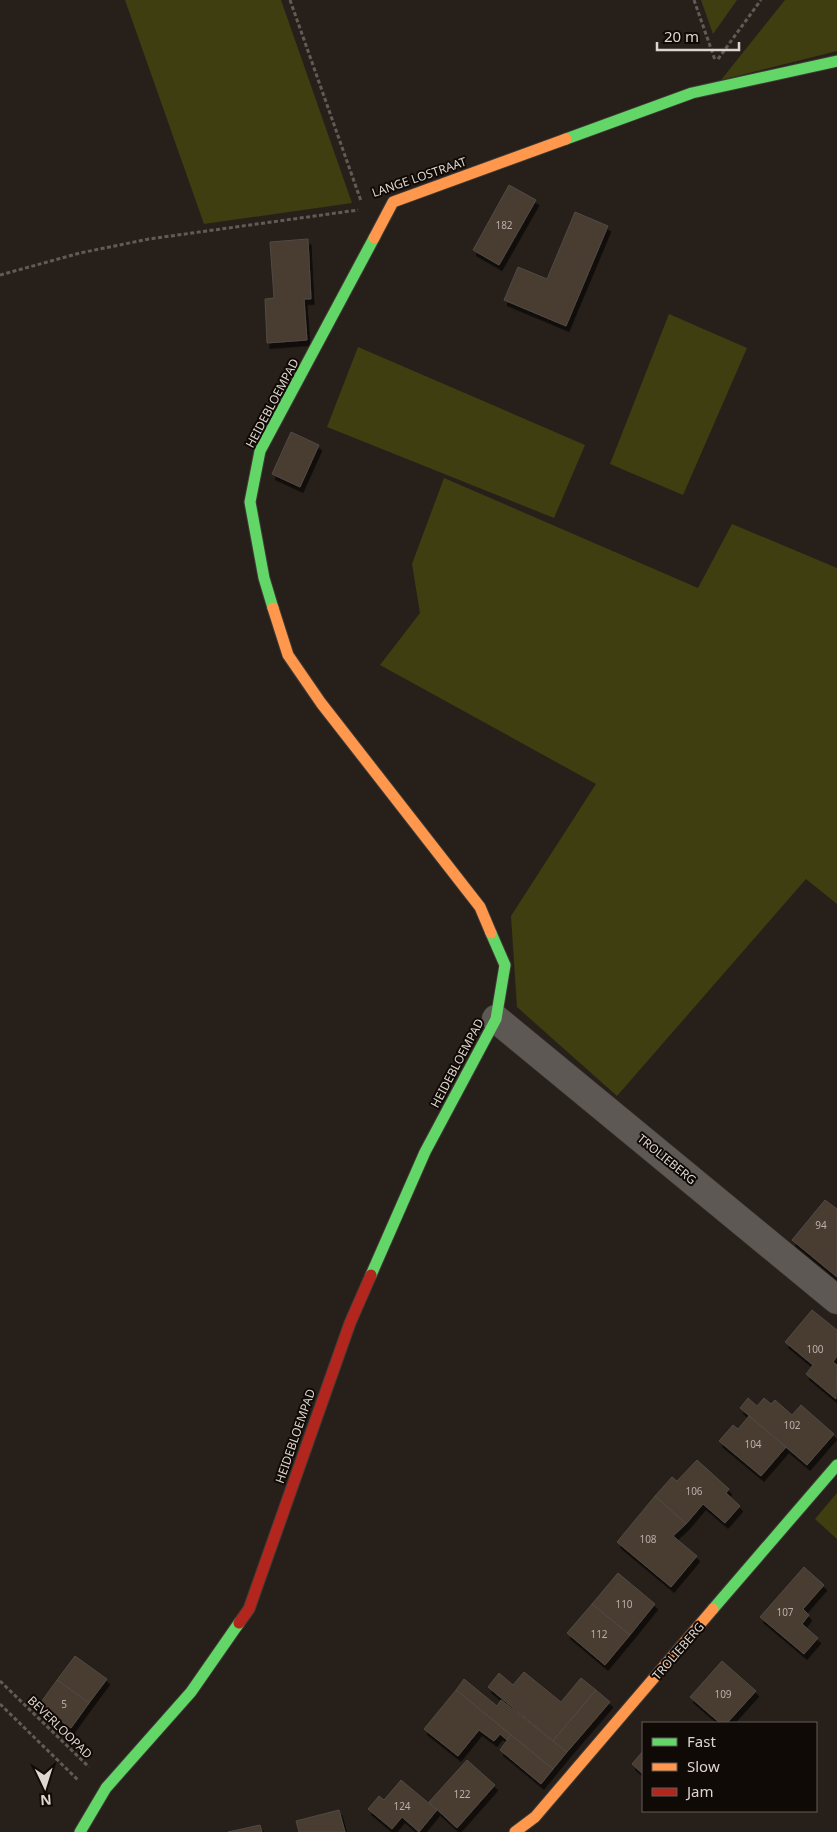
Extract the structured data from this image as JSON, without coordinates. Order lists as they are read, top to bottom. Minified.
{"streets":{"street":["LANGE LOSTRAAT","HEIDEBLOEMPAD","TROLIEBERG"],"path":["BEVERLOOPAD"]},"crossings":[["LANGE LOSTRAAT","HEIDEBLOEMPAD"],["HEIDEBLOEMPAD","TROLIEBERG"],["HEIDEBLOEMPAD","BEVERLOOPAD"]],"house_numbers":["182","94","100","102","104","106","108","110","107","112","109","5","122","124"],"legend":["Fast","Slow","Jam"],"scale_bar":"20 m","north":"bottom"}
